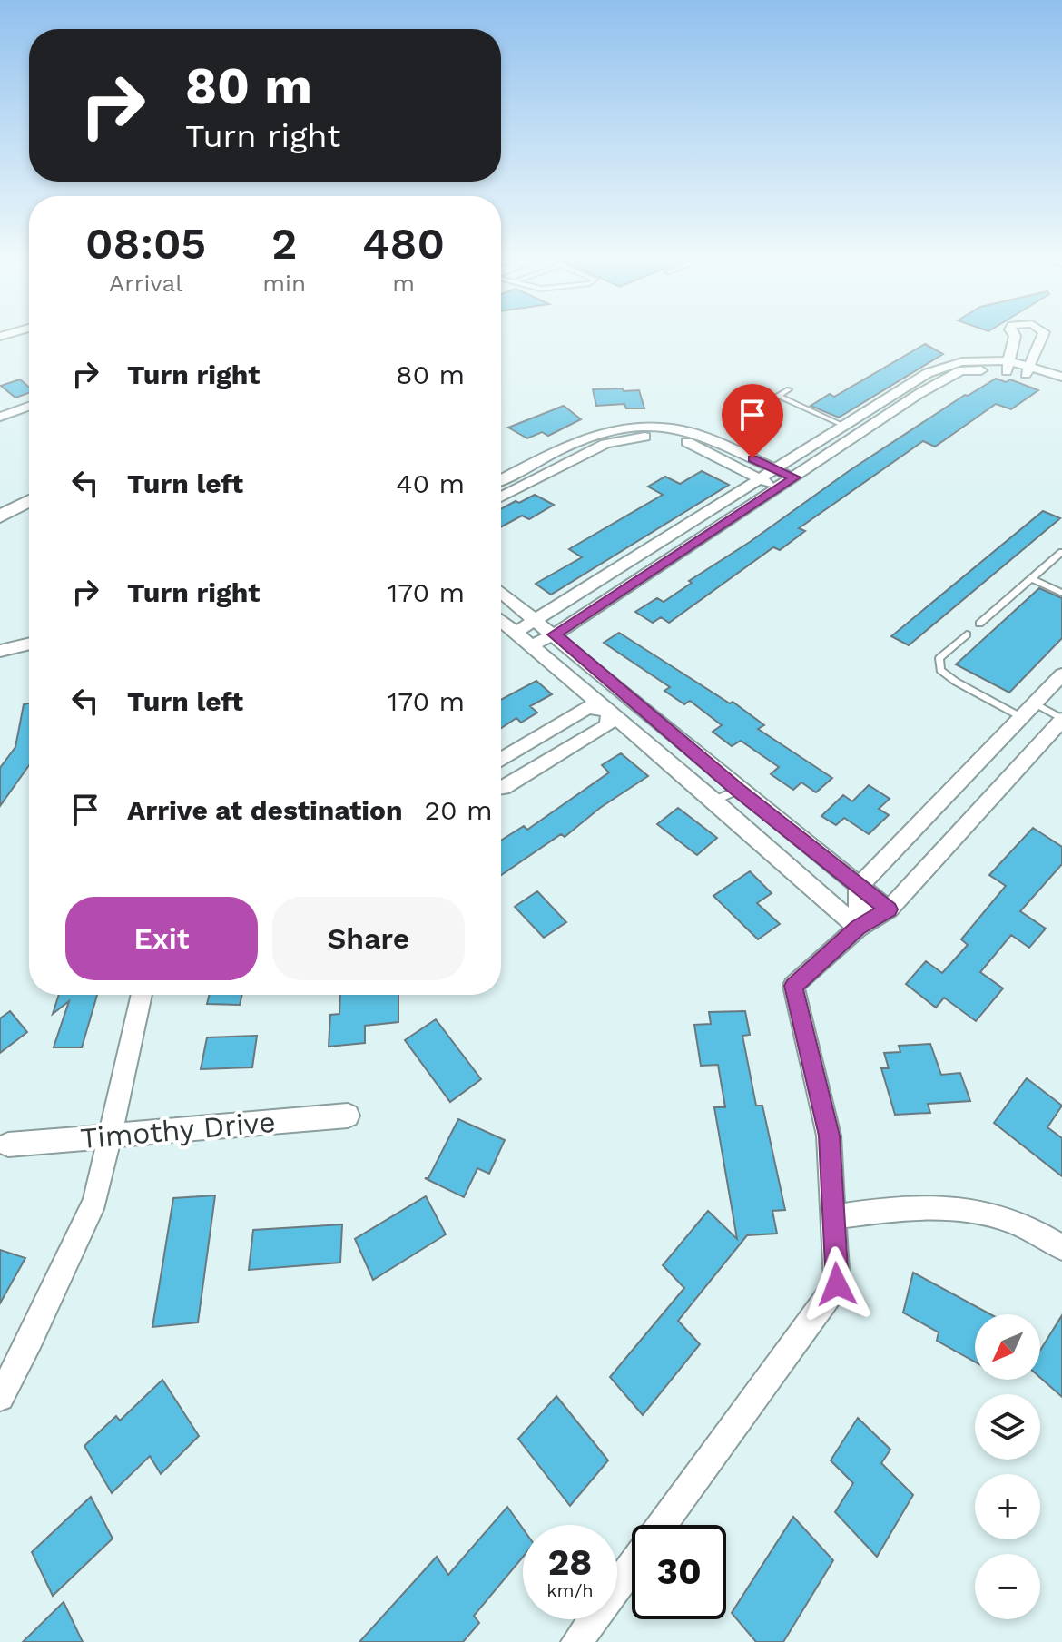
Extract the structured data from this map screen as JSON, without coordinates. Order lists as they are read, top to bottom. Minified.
{"streets":{"street":["Timothy Drive"]},"north":"bottom left","page":{"turn":["80 m","Turn right"],"eta":["08:05","Arrival","2","min","480","m"],"list":[{"name":"Turn right","value":"80 m"},{"name":"Turn left","value":"40 m"},{"name":"Turn right","value":"170 m"},{"name":"Turn left","value":"170 m"},{"name":"Arrive at destination","value":"20 m"}],"buttons":["Exit","Share"],"map_buttons":["+","−"],"speed":"28 km/h","limit":"30"}}
